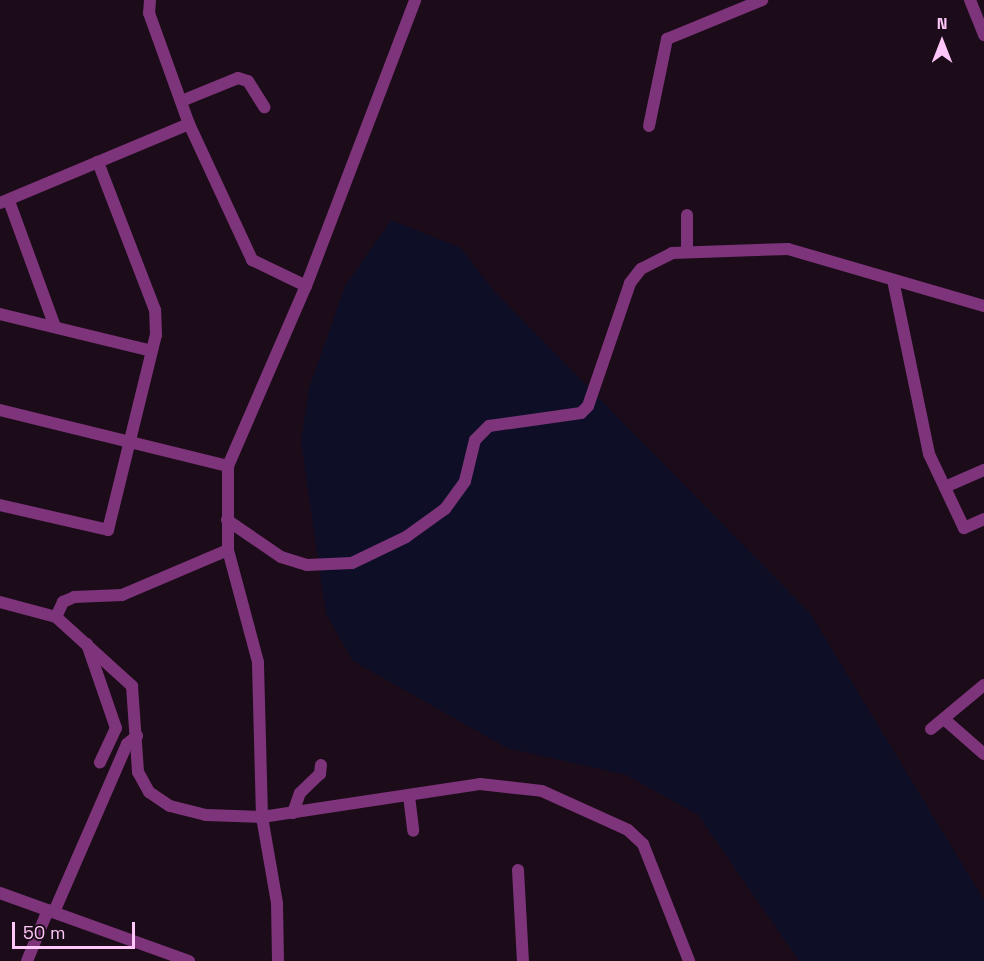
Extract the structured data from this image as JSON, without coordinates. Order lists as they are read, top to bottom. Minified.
{"scale_bar":"50 m","north":"top"}
